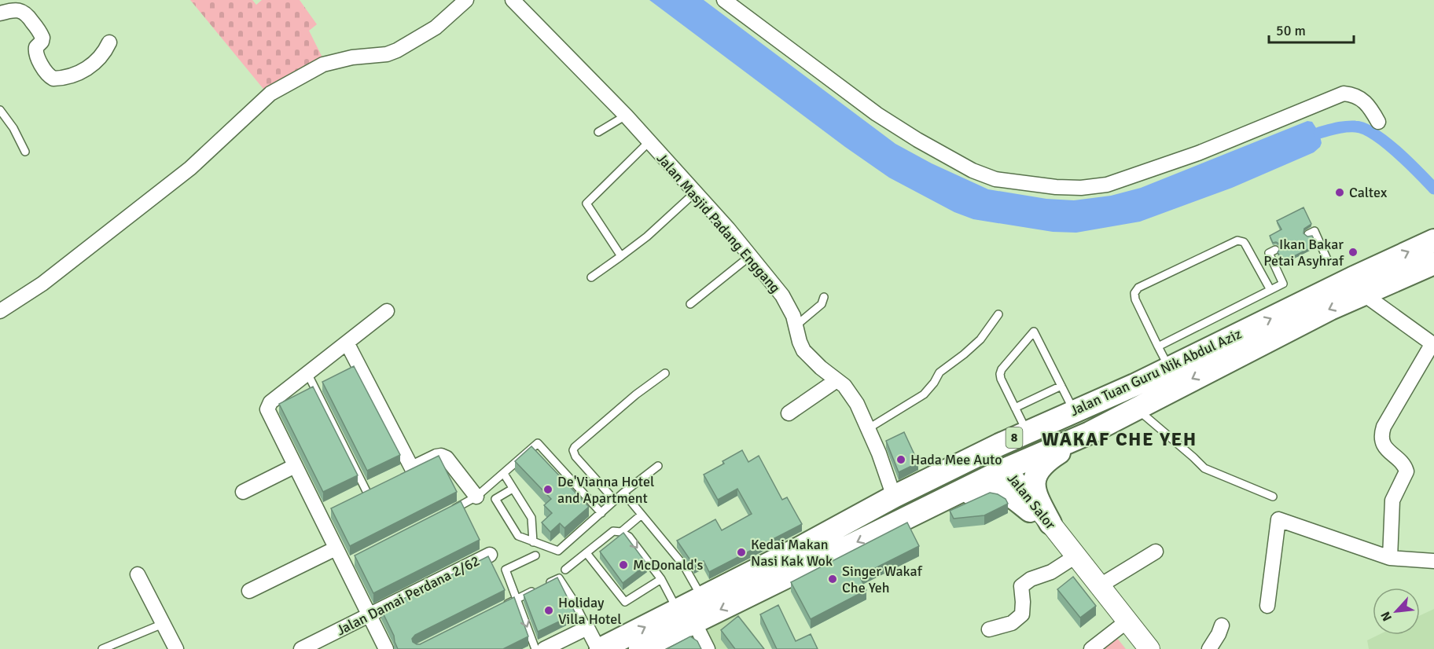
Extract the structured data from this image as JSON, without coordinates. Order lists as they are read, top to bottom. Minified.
{"streets":{"main road":["Jalan Tuan Guru Nik Abdul Aziz","8","Jalan Salor"],"street":["Jalan Masjid Padang Enggang","Jalan Damai Perdana 2/62"]},"crossings":[["Jalan Masjid Padang Enggang","Jalan Tuan Guru Nik Abdul Aziz"],["Jalan Tuan Guru Nik Abdul Aziz","Jalan Salor"]],"districts":["WAKAF CHE YEH"],"places":["Caltex","Ikan Bakar Petai Asyhraf","Hada Mee Auto","De'Vianna Hotel and Apartment","Kedai Makan Nasi Kak Wok","McDonald's","Singer Wakaf Che Yeh","Holiday Villa Hotel"],"scale_bar":"50 m","north":"bottom left"}
